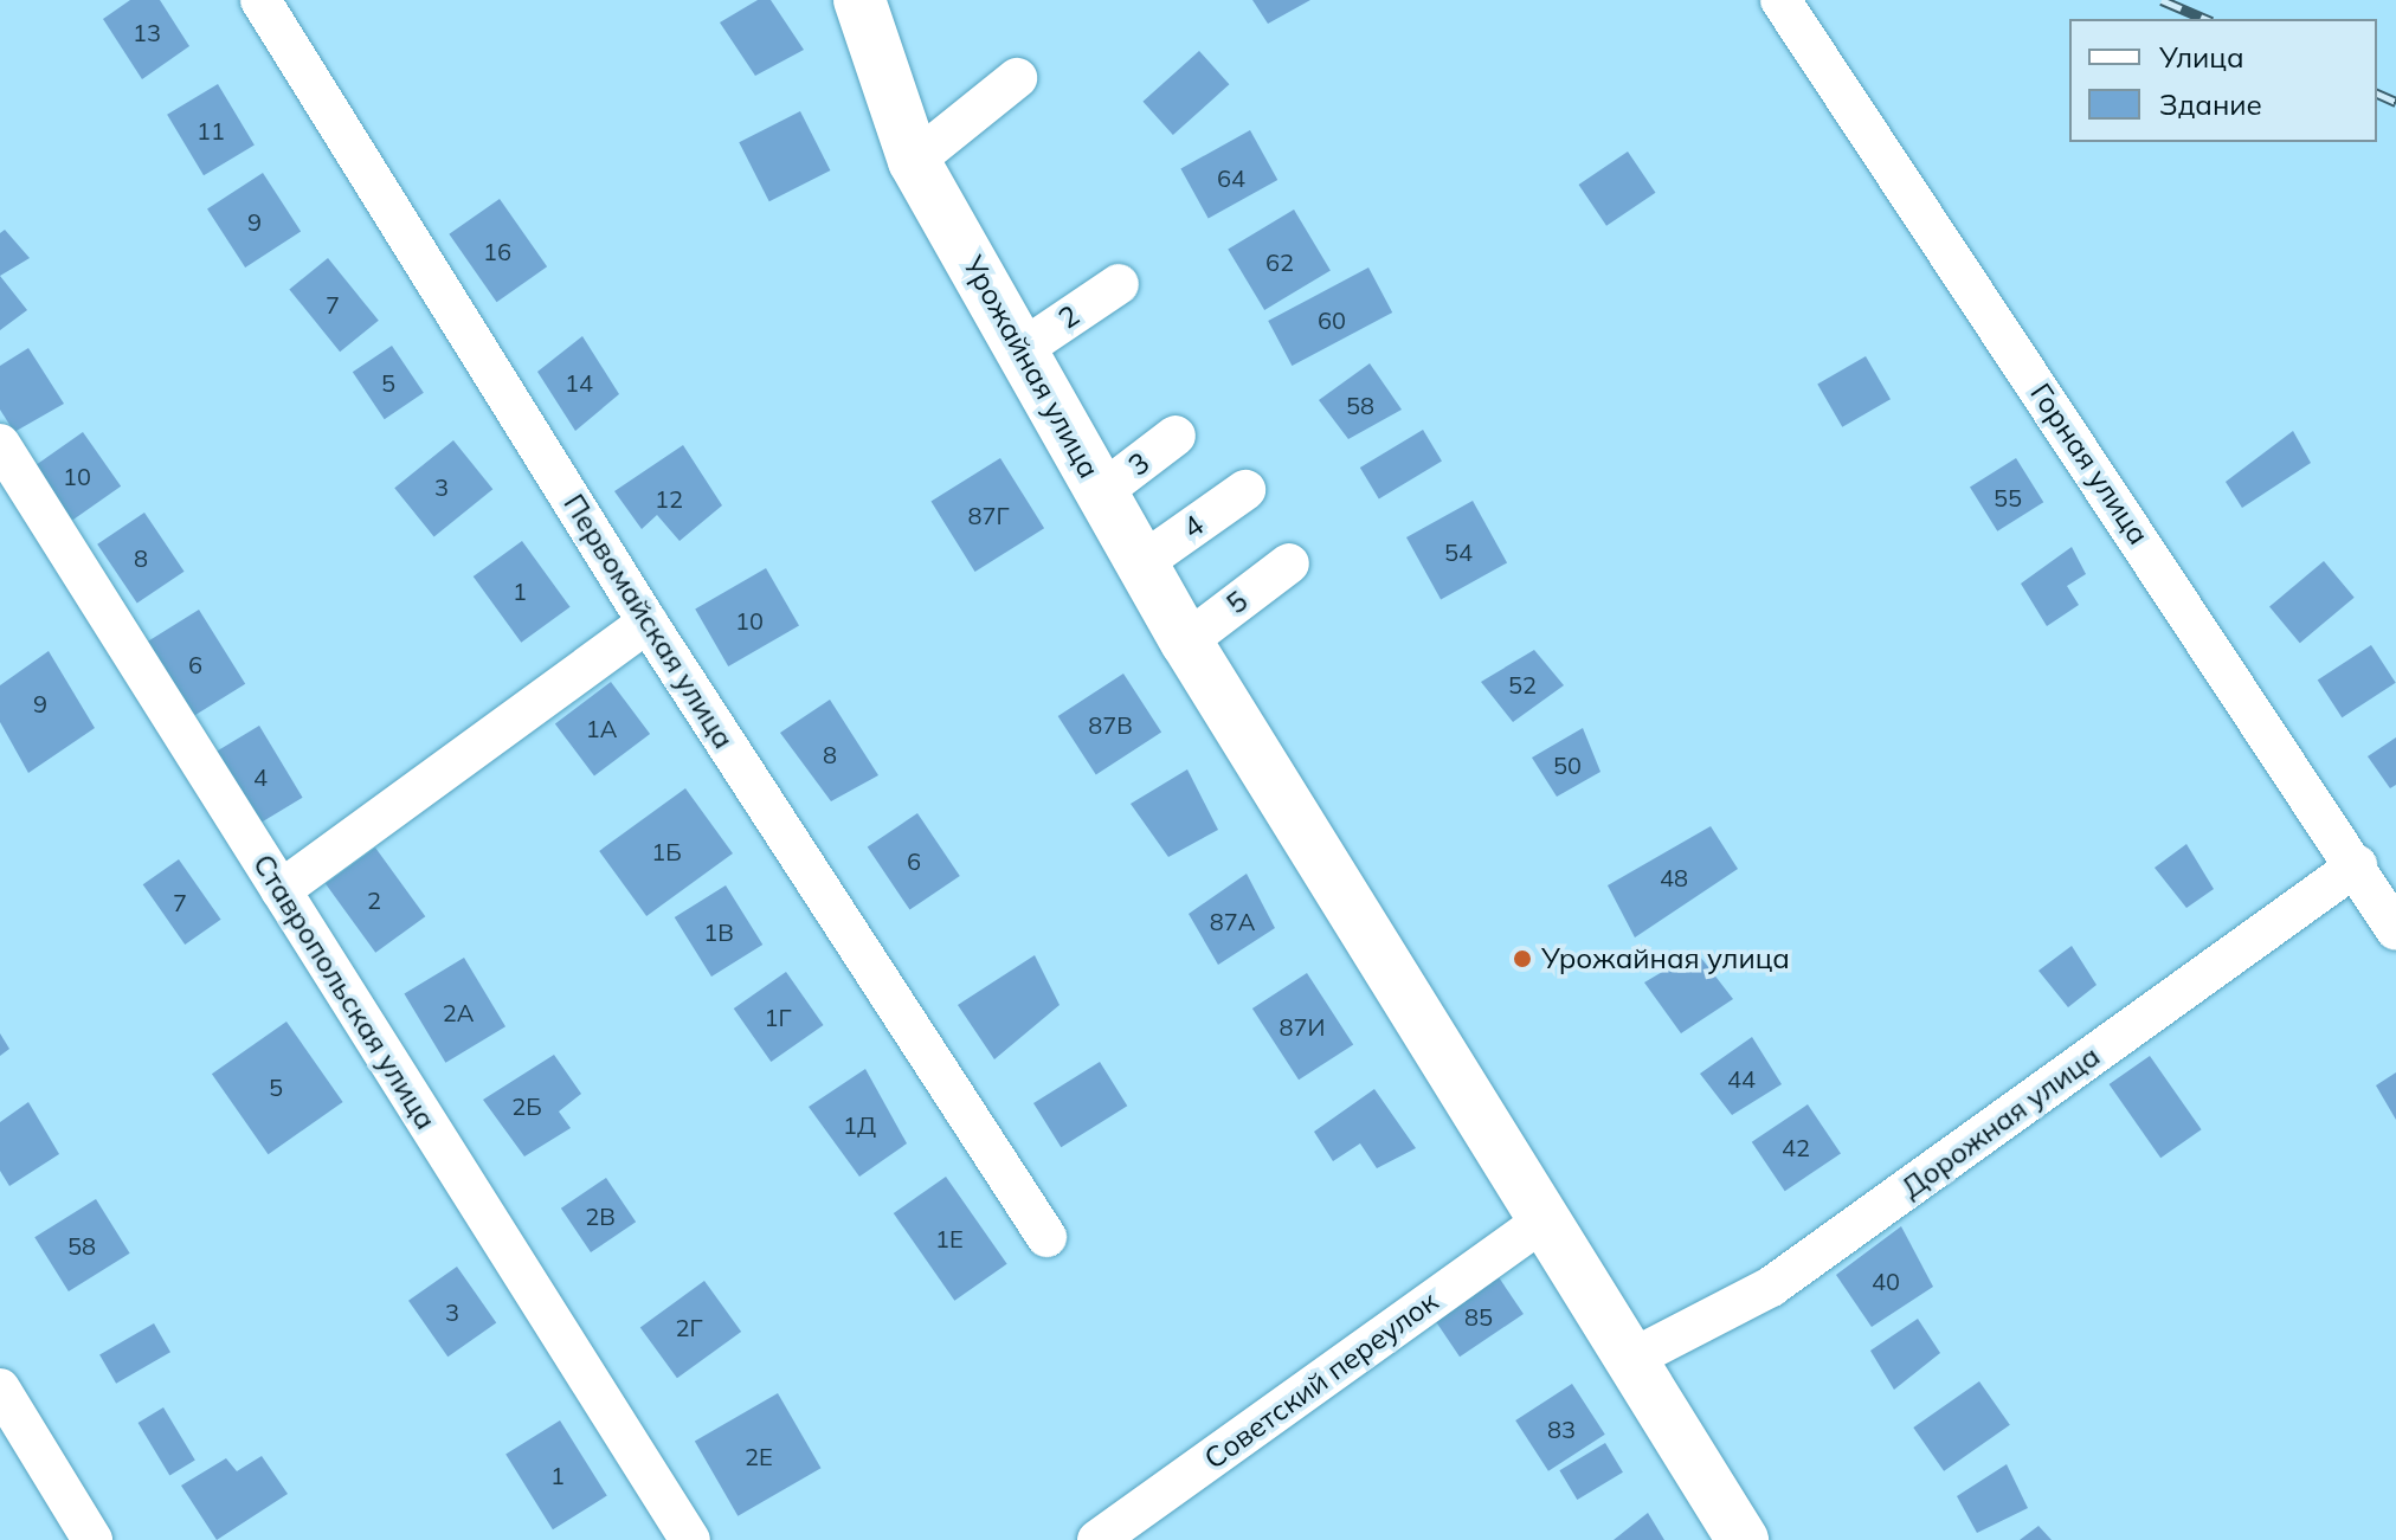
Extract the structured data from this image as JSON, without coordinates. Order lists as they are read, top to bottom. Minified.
{"streets":{"main road":["Урожайная улица"],"street":["2","3","Горная улица","4","5","Первомайская улица","Ставропольская улица","Дорожная улица","Советский переулок"]},"crossings":[["2","Урожайная улица"],["Урожайная улица","3"],["Урожайная улица","4"],["Урожайная улица","5"],["Урожайная улица","Дорожная улица"],["Урожайная улица","Советский переулок"],["Горная улица","Дорожная улица"]],"places":["Урожайная улица"],"house_numbers":["13","11","64","9","16","62","7","60","5","14","58","10","3","55","12","87Г","54","8","1","10","6","52","9","87В","1А","8","50","4","1Б","6","48","2","7","87А","1В","2А","1Г","87И","44","5","2Б","1Д","42","2В","1Е","58","40","3","85","2Г","83","2Е","1"],"legend":["Улица","Здание"]}
